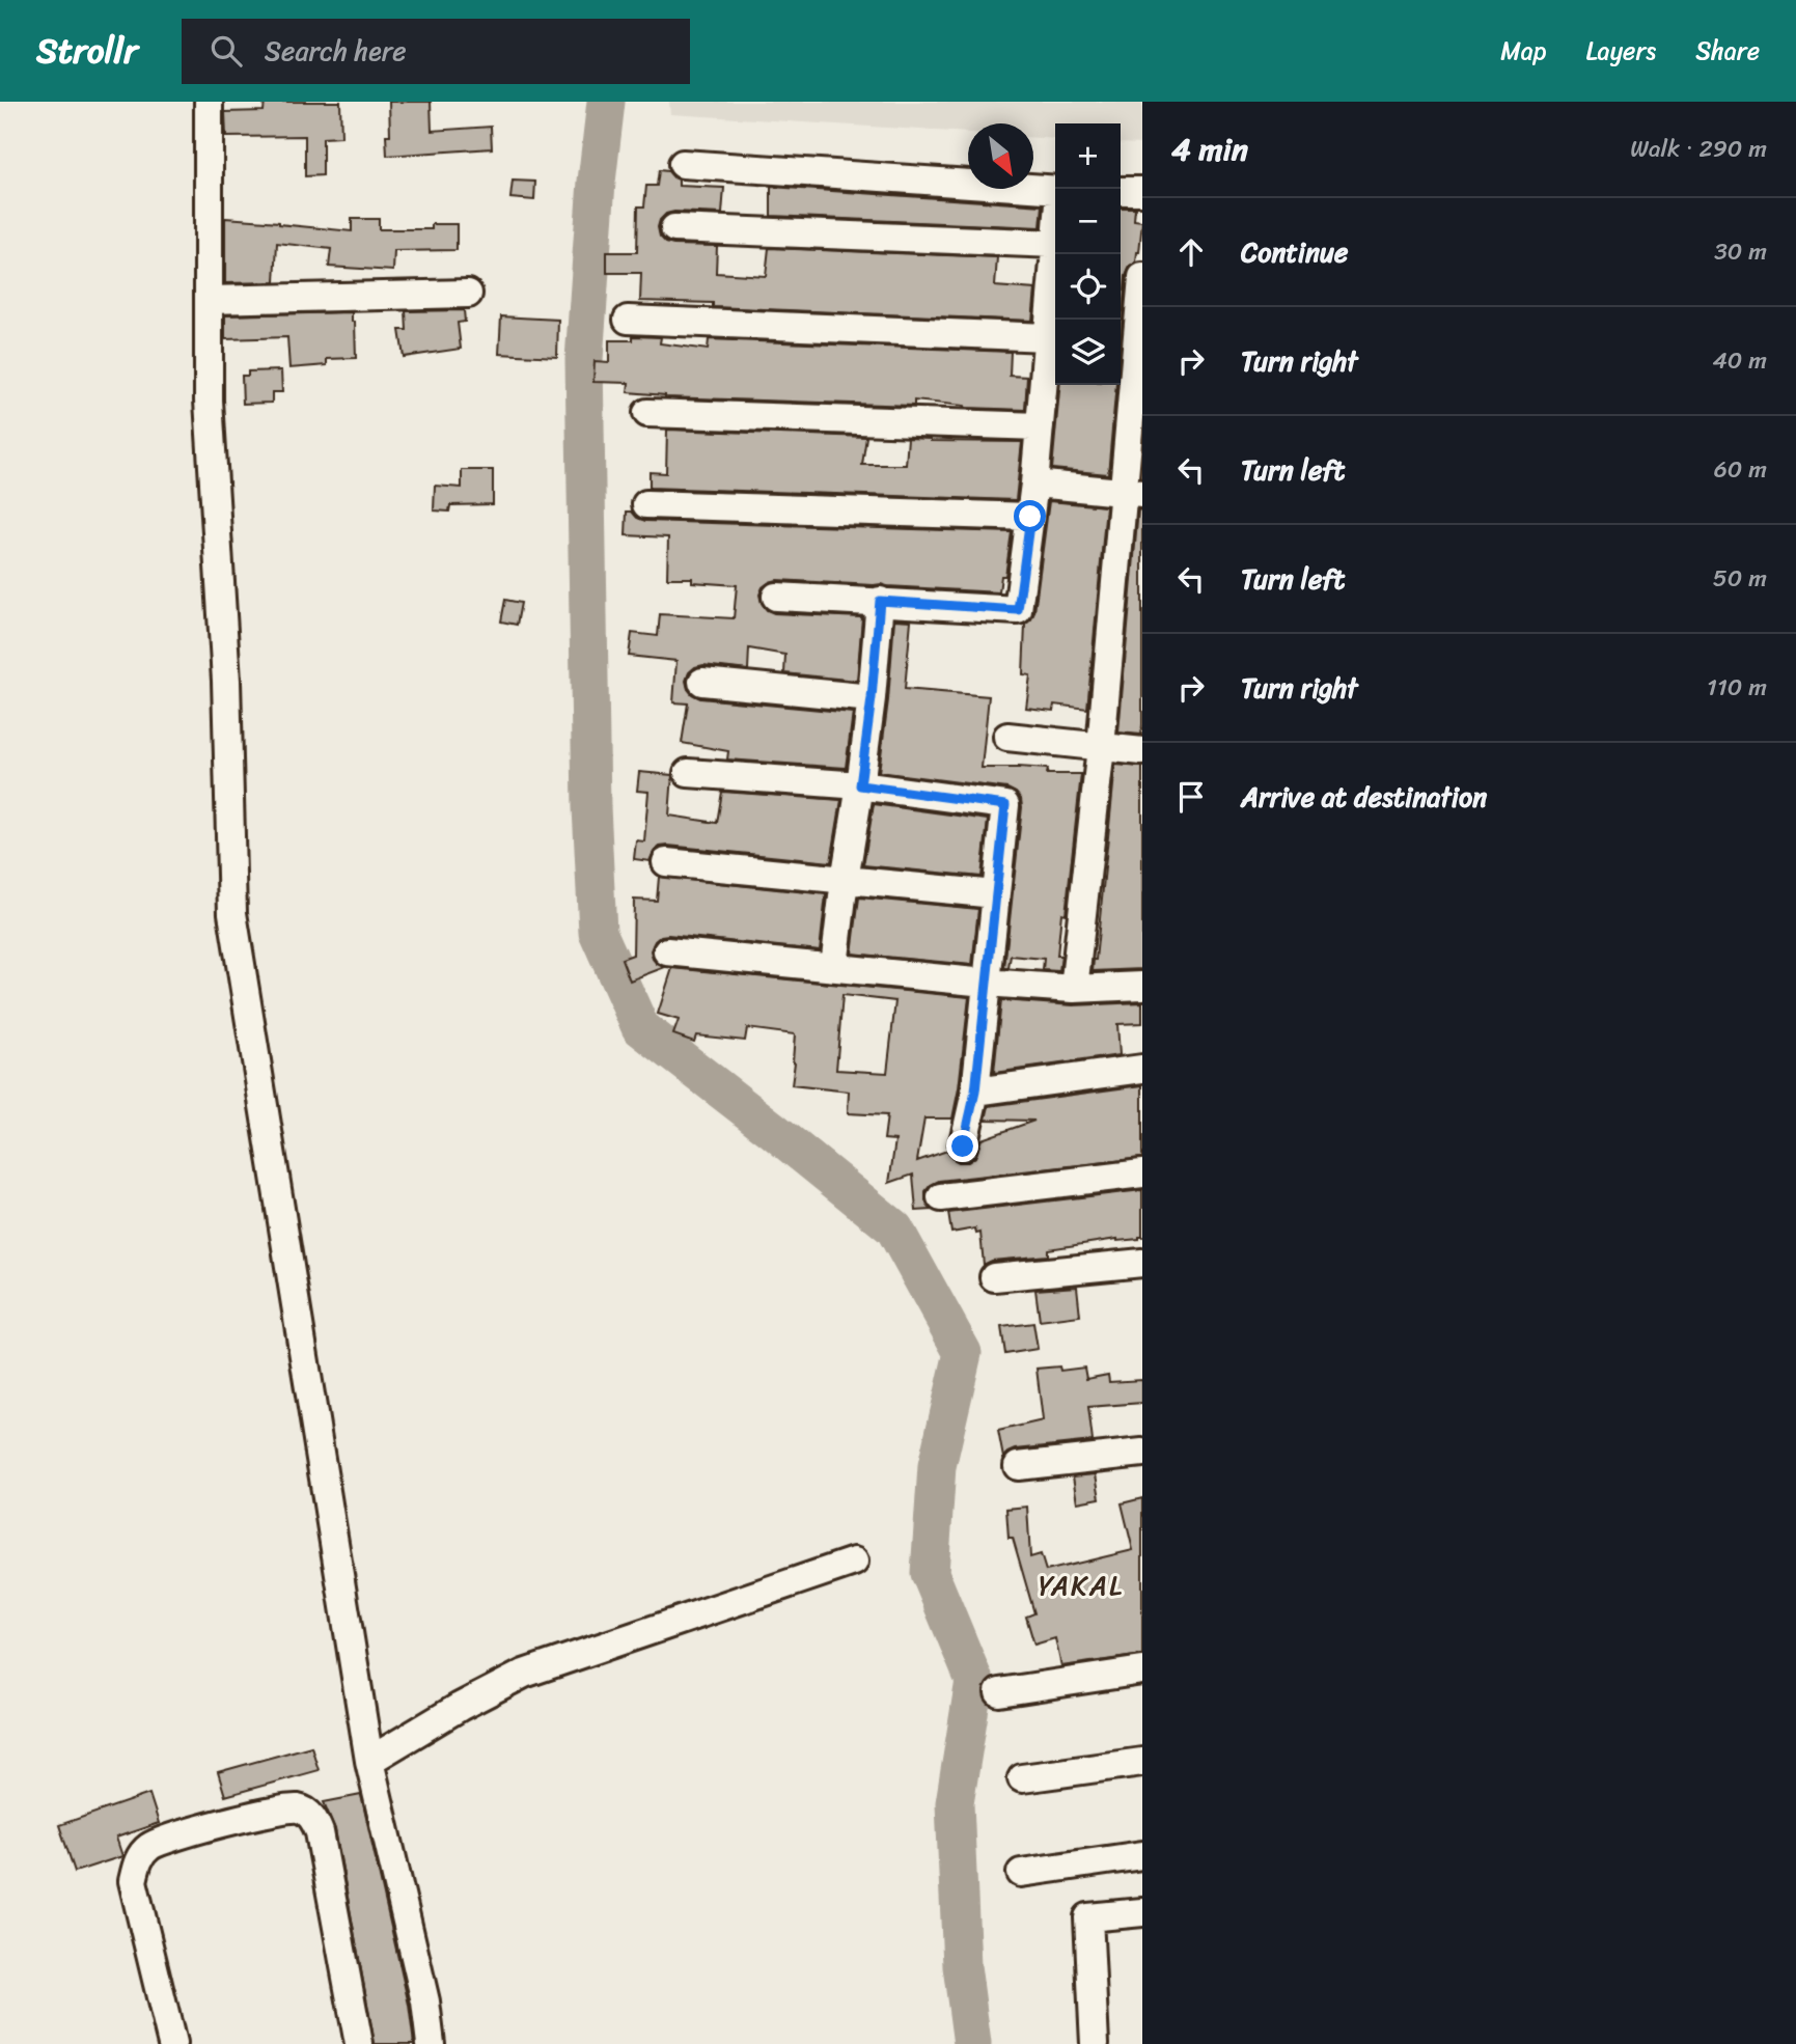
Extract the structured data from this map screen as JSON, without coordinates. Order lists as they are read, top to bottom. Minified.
{"districts":["YAKAL"],"north":"bottom right","page":{"header":"Strollr","search":"Search here","nav":["Map","Layers","Share"],"heading":["4 min","Walk · 290 m"],"map_buttons":["+","−"],"list":[["Continue","30 m"],["Turn right","40 m"],["Turn left","60 m"],["Turn left","50 m"],["Turn right","110 m"],"Arrive at destination"]}}
